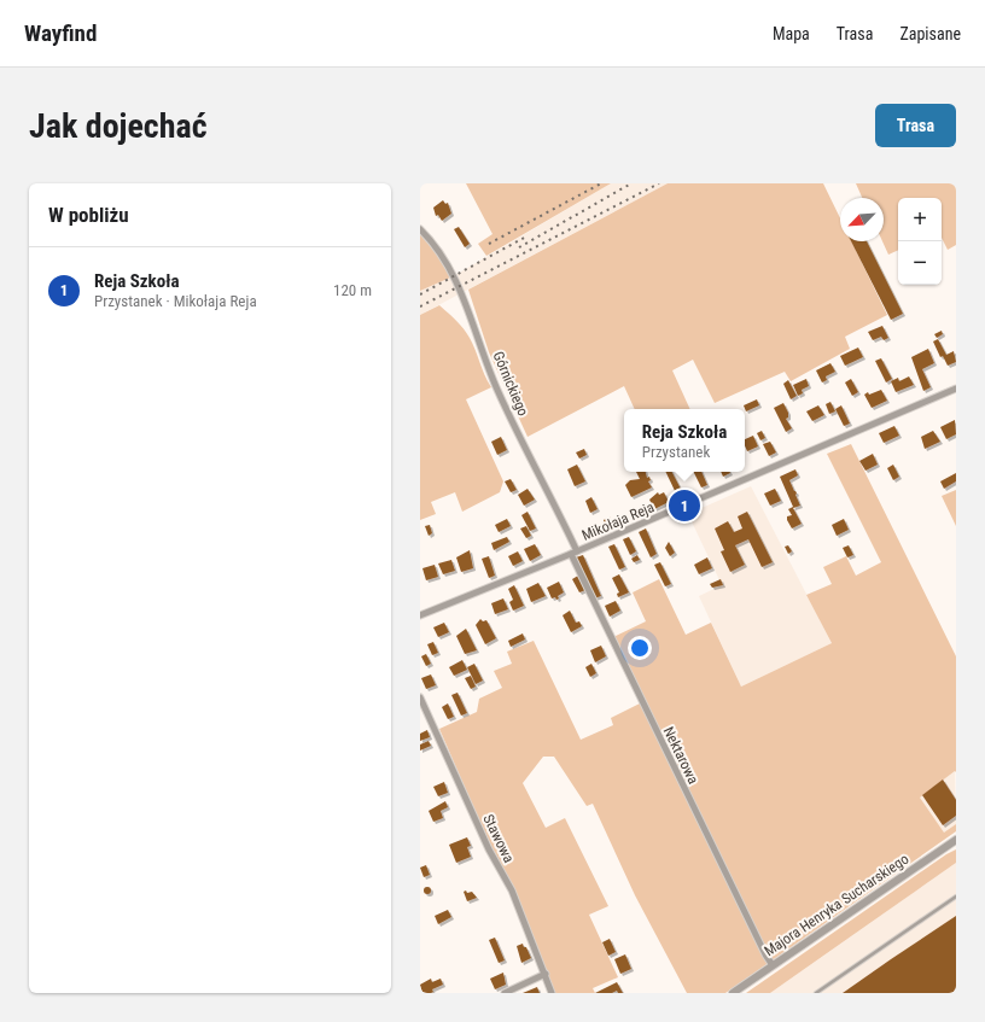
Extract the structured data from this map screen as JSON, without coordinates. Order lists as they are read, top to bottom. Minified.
{"streets":{"street":["Górnickiego","Mikołaja Reja","Nektarowa","Stawowa","Majora Henryka Sucharskiego"]},"crossings":[["Górnickiego","Mikołaja Reja"],["Górnickiego","Nektarowa"],["Mikołaja Reja","Nektarowa"],["Nektarowa","Majora Henryka Sucharskiego"]],"north":"bottom left","page":{"header":"Wayfind","nav":["Mapa","Trasa","Zapisane"],"buttons":"Trasa","title":"Jak dojechać","heading":"W pobliżu","map_buttons":["+","−"],"list":[{"mark":"1","name":"Reja Szkoła","note":"Przystanek · Mikołaja Reja","value":"120 m"}],"popup":["Reja Szkoła","Przystanek"],"pins":"1"}}
